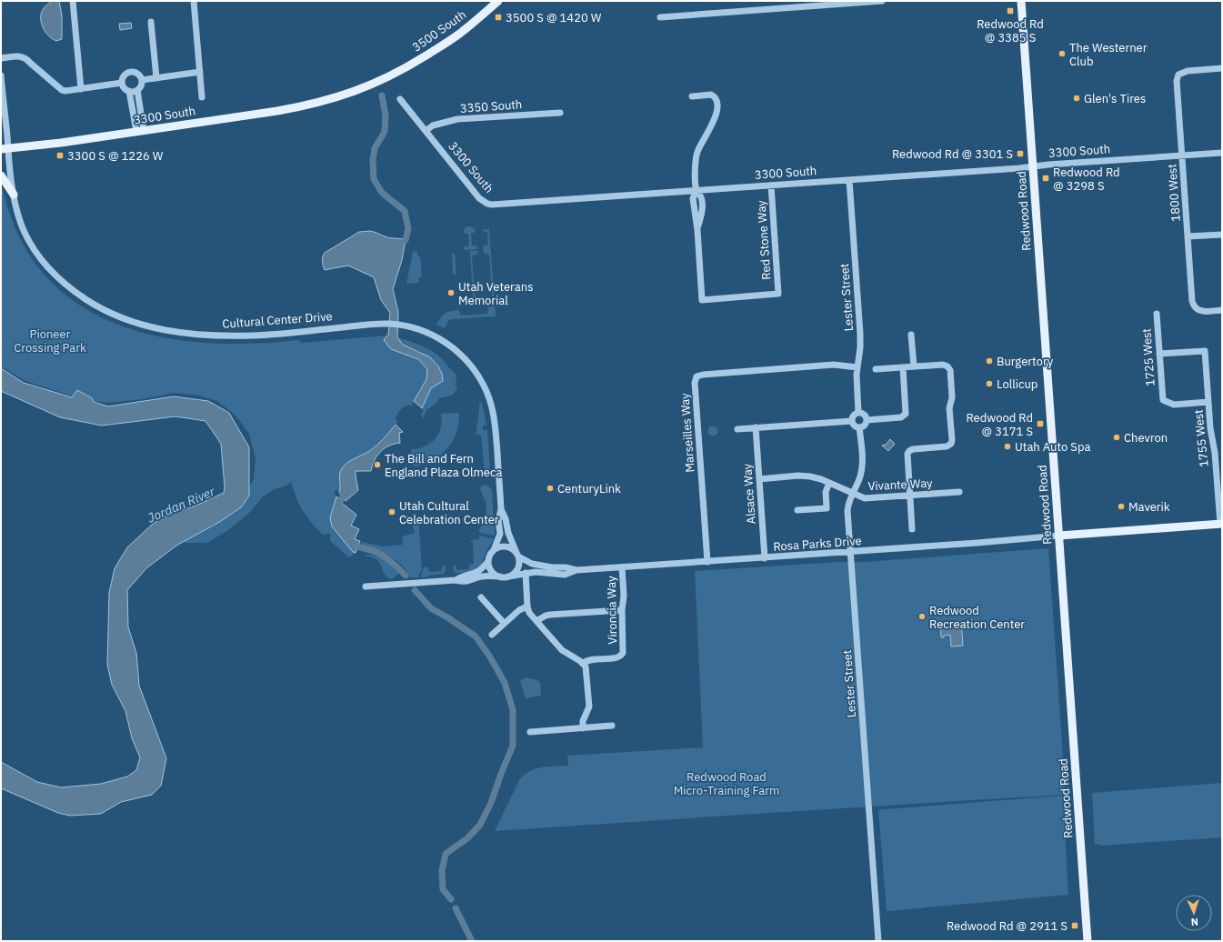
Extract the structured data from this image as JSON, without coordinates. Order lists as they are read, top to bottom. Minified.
{"streets":{"main road":["3500 South","3300 South","Redwood Road"],"street":["3350 South","1800 West","Red Stone Way","Lester Street","Cultural Center Drive","1725 West","Marseilles Way","1755 West","Vivante Way","Alsace Way","Rosa Parks Drive","Vironcia Way"]},"crossings":[["3500 South","3300 South"],["3350 South","3300 South"],["3300 South","1800 West"],["3300 South","Redwood Road"],["3300 South","Red Stone Way"],["3300 South","Lester Street"],["3300 South","Cultural Center Drive"],["Redwood Road","Rosa Parks Drive"],["Lester Street","Marseilles Way"],["Lester Street","Vivante Way"],["Lester Street","Rosa Parks Drive"],["Cultural Center Drive","Rosa Parks Drive"],["1725 West","1755 West"],["Marseilles Way","Rosa Parks Drive"],["Vivante Way","Alsace Way"],["Alsace Way","Rosa Parks Drive"],["Rosa Parks Drive","Vironcia Way"]],"water":["Jordan River"],"parks":["Pioneer Crossing Park","Redwood Road Micro-Training Farm"],"places":{"transit":["Redwood Rd @ 3385 S","3500 S @ 1420 W","Redwood Rd @ 3301 S","3300 S @ 1226 W","Redwood Rd @ 3298 S","Redwood Rd @ 3171 S","Redwood Rd @ 2911 S"],"other":["The Westerner Club","Glen's Tires","Utah Veterans Memorial","Burgertory","Lollicup","Chevron","Utah Auto Spa","The Bill and Fern England Plaza Olmeca","CenturyLink","Maverik","Utah Cultural Celebration Center","Redwood Recreation Center"]},"north":"bottom"}
